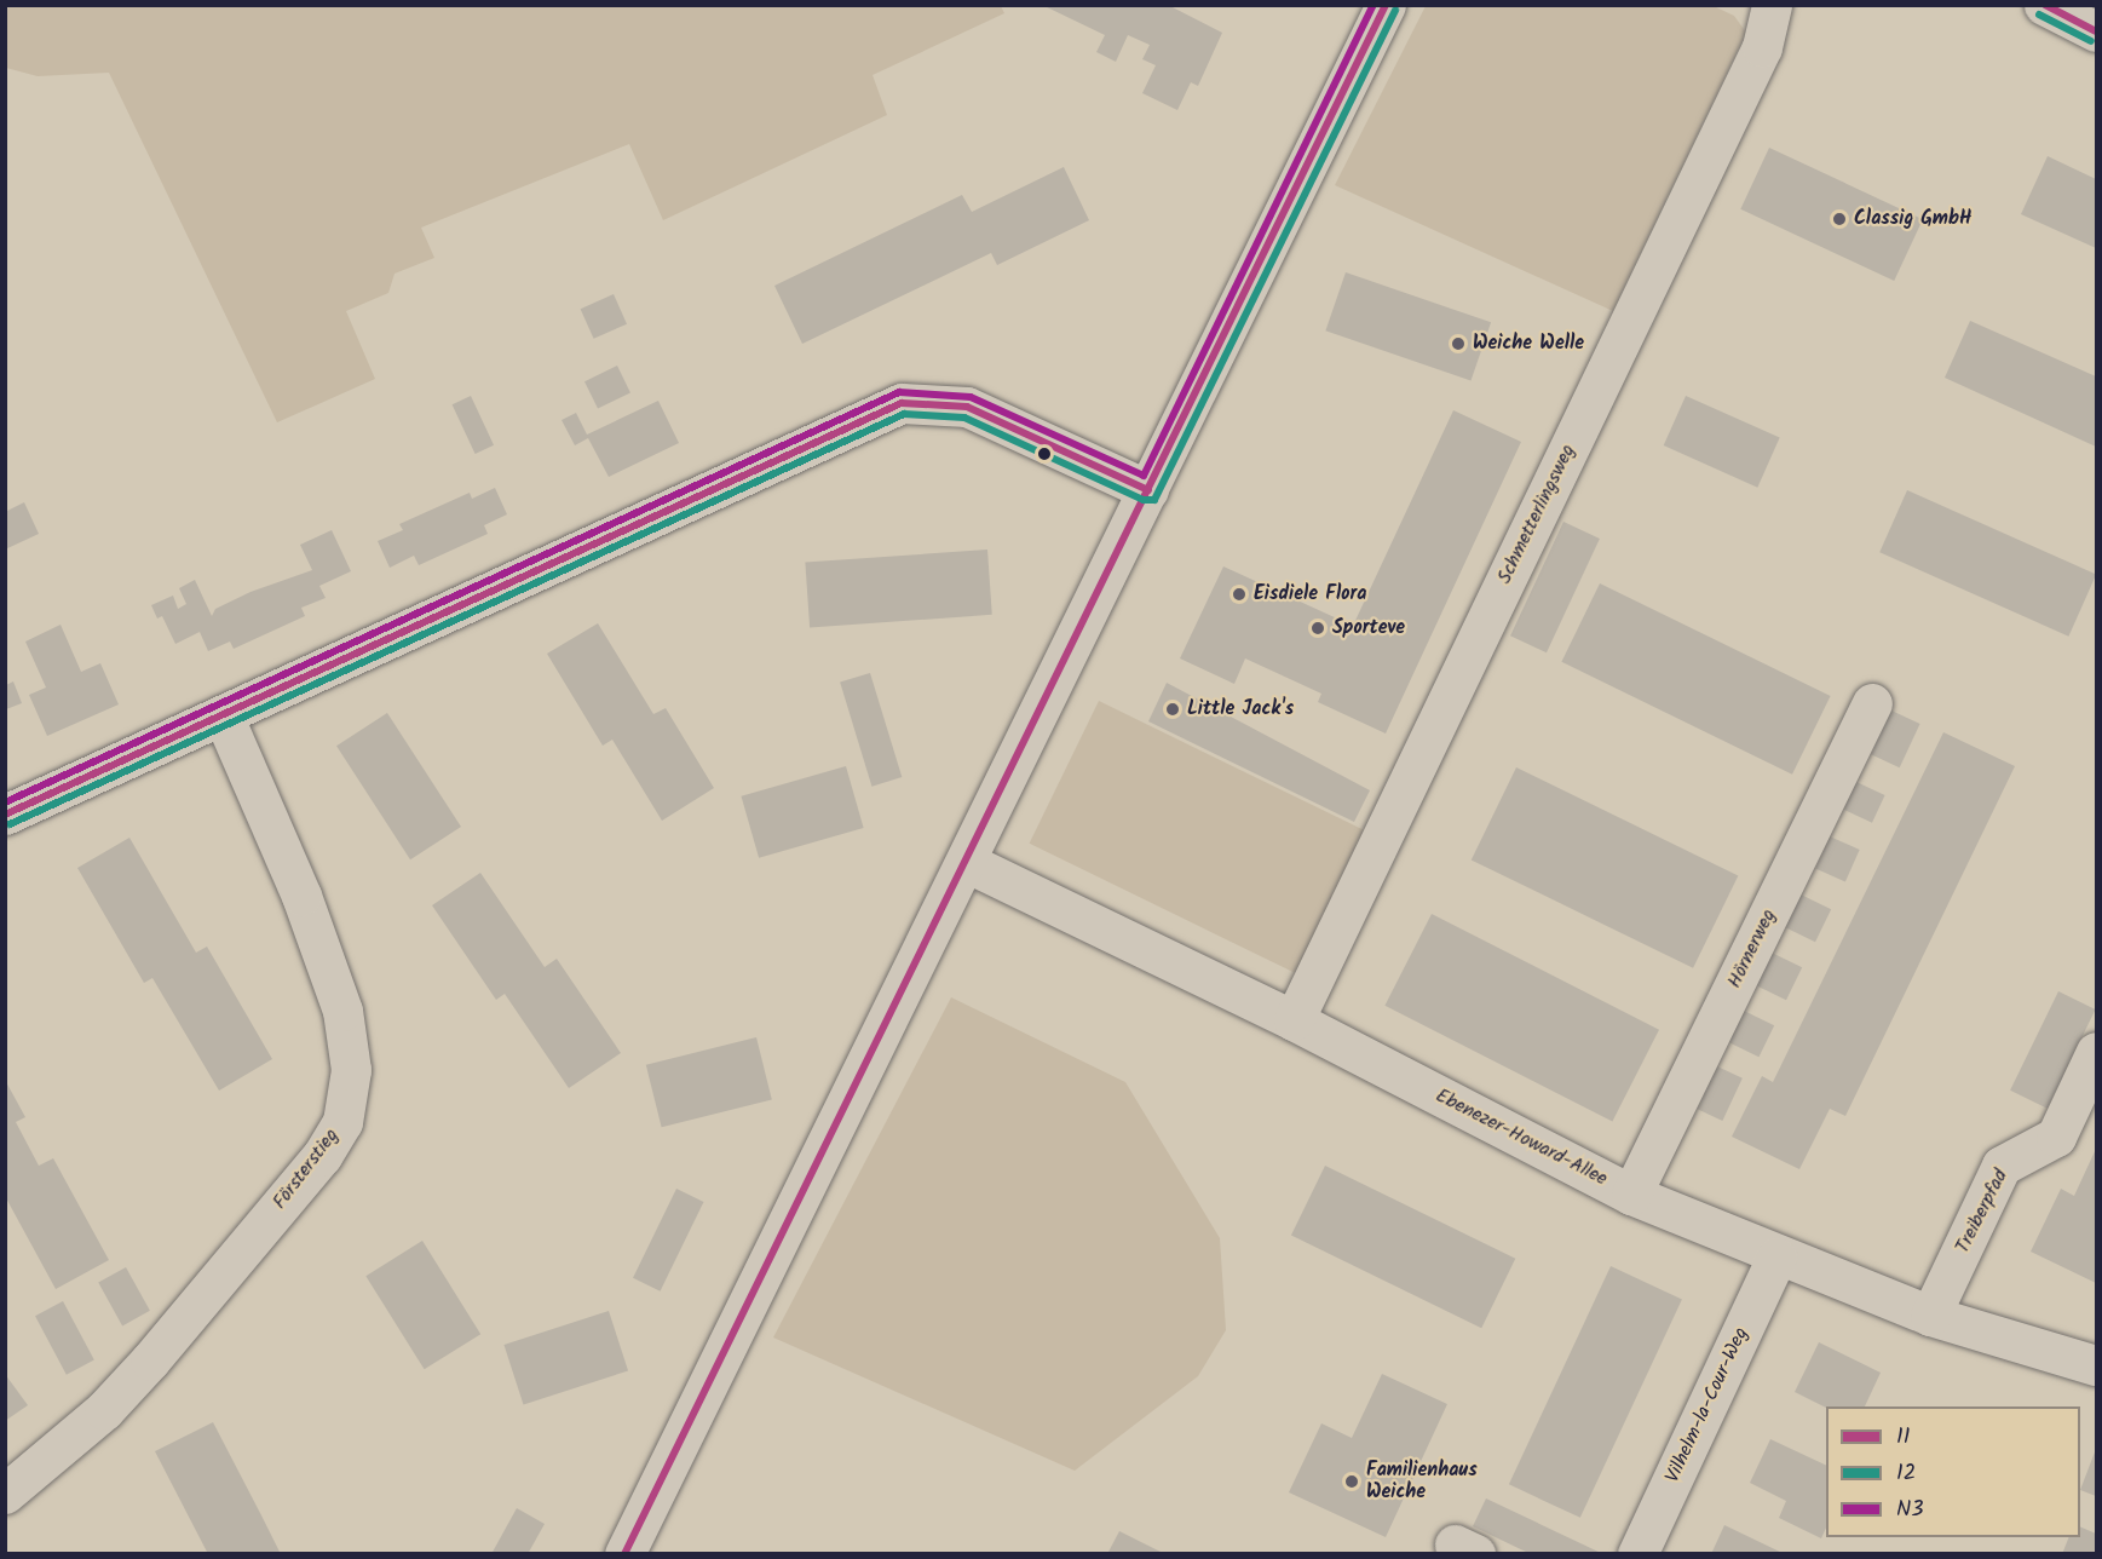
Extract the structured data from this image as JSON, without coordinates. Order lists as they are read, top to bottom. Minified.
{"streets":{"street":["Schmetterlingsweg","Hörnerweg","Ebenezer-Howard-Allee","Försterstieg","Treiberpfad","Vilhelm-la-Cour-Weg"]},"crossings":[["Schmetterlingsweg","Ebenezer-Howard-Allee"],["Hörnerweg","Ebenezer-Howard-Allee"],["Ebenezer-Howard-Allee","Treiberpfad"],["Ebenezer-Howard-Allee","Vilhelm-la-Cour-Weg"]],"places":["Classig GmbH","Weiche Welle","Eisdiele Flora","Sporteve","Little Jack's","Familienhaus Weiche"],"lines":["transit line 11","transit line N3","transit line 12"],"legend":["11","12","N3"]}
